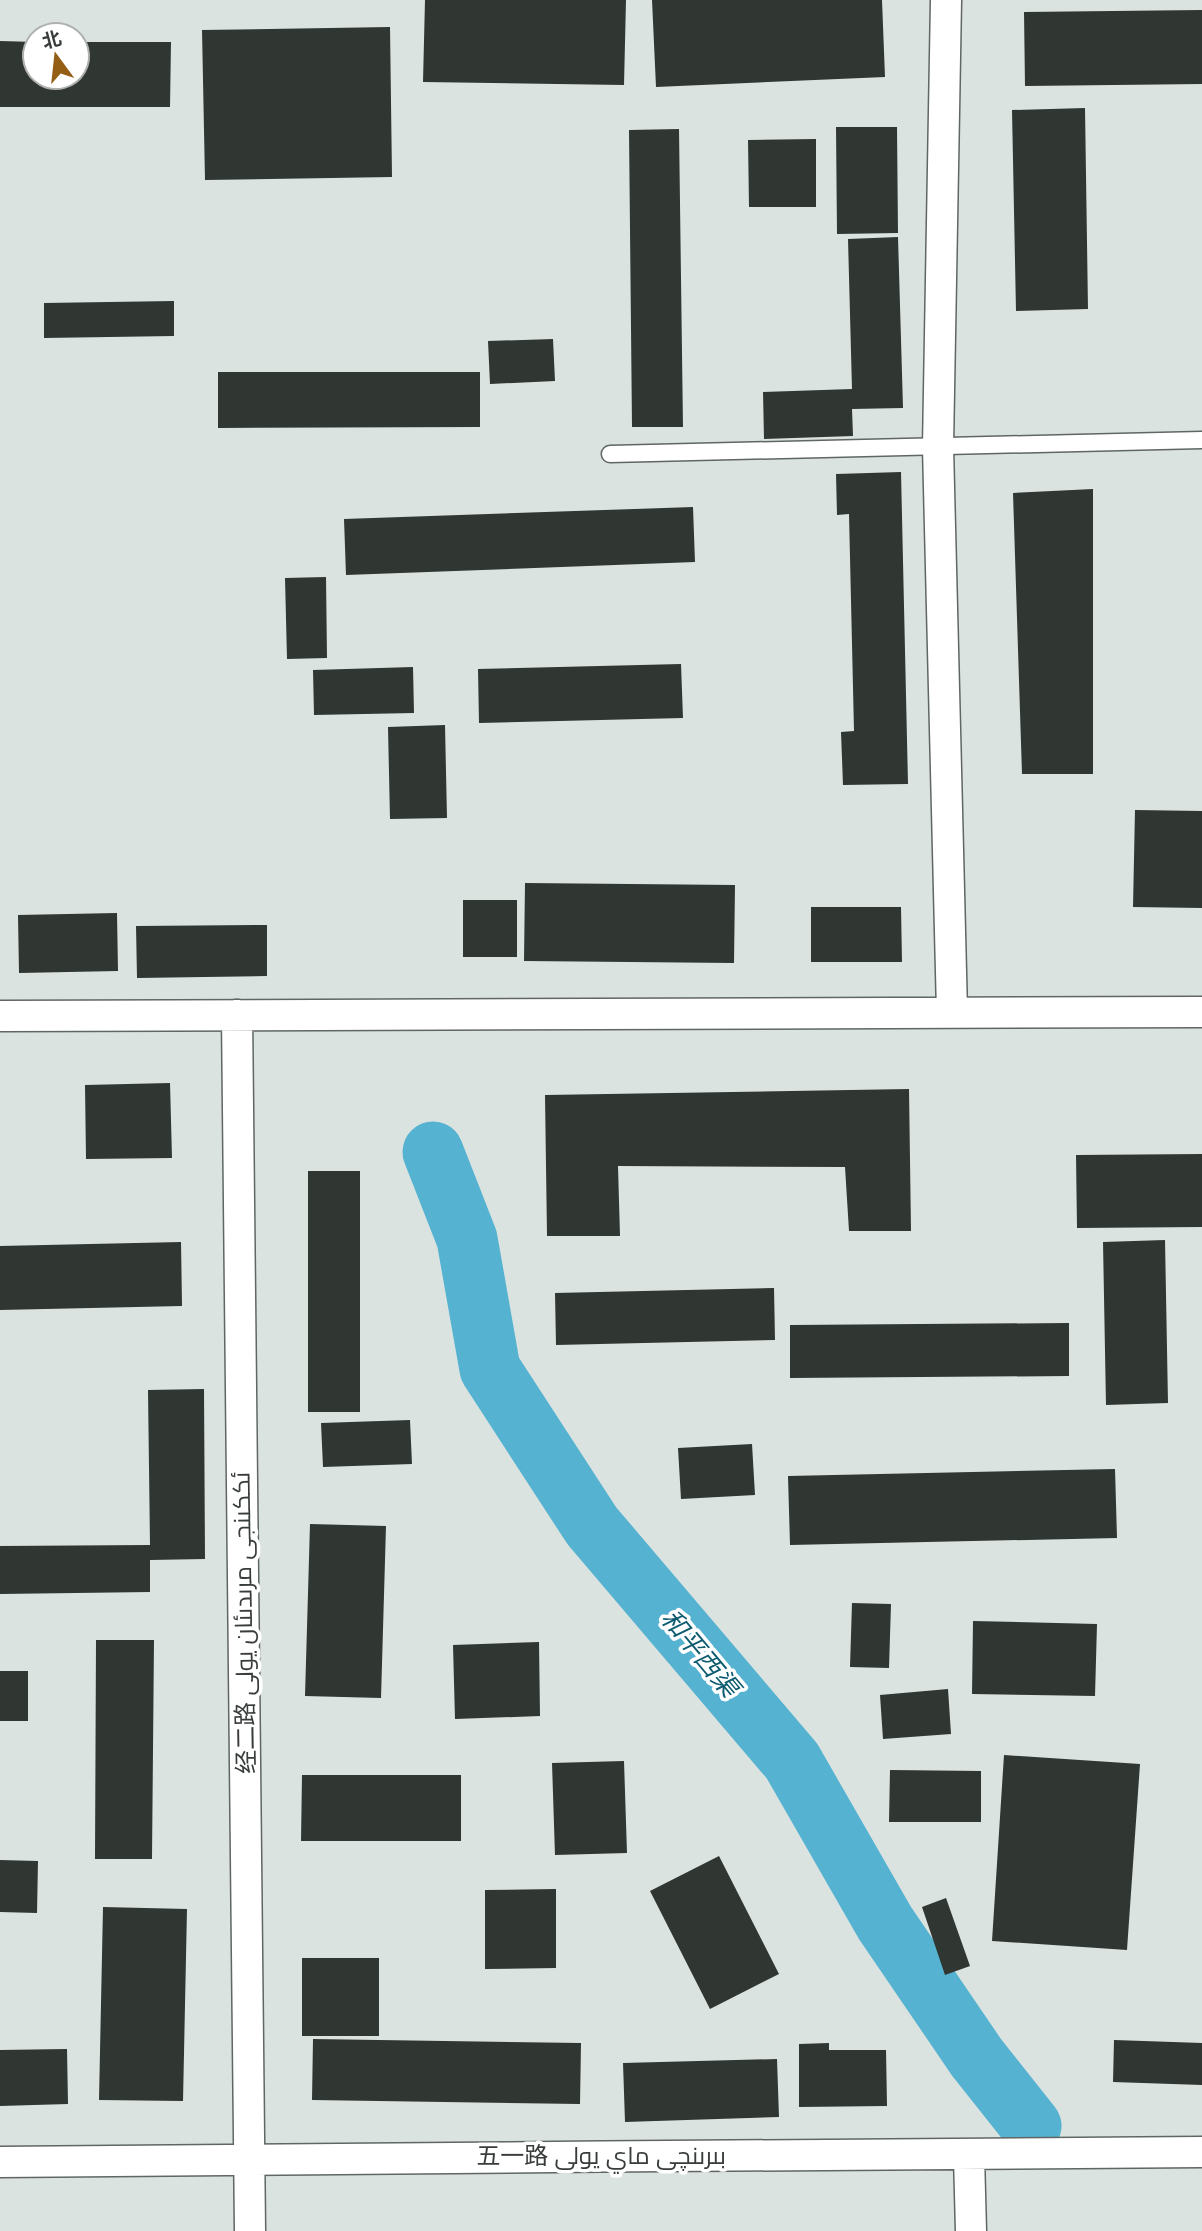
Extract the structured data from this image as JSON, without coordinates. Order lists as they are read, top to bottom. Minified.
{"streets":{"street":["经二路 ئككىنجى مرىدىئان يولى","五一路 بىرىنچى ماي يولى"]},"crossings":[["经二路 ئككىنجى مرىدىئان يولى","五一路 بىرىنچى ماي يولى"]],"water":["和平西渠"],"north":"top"}
